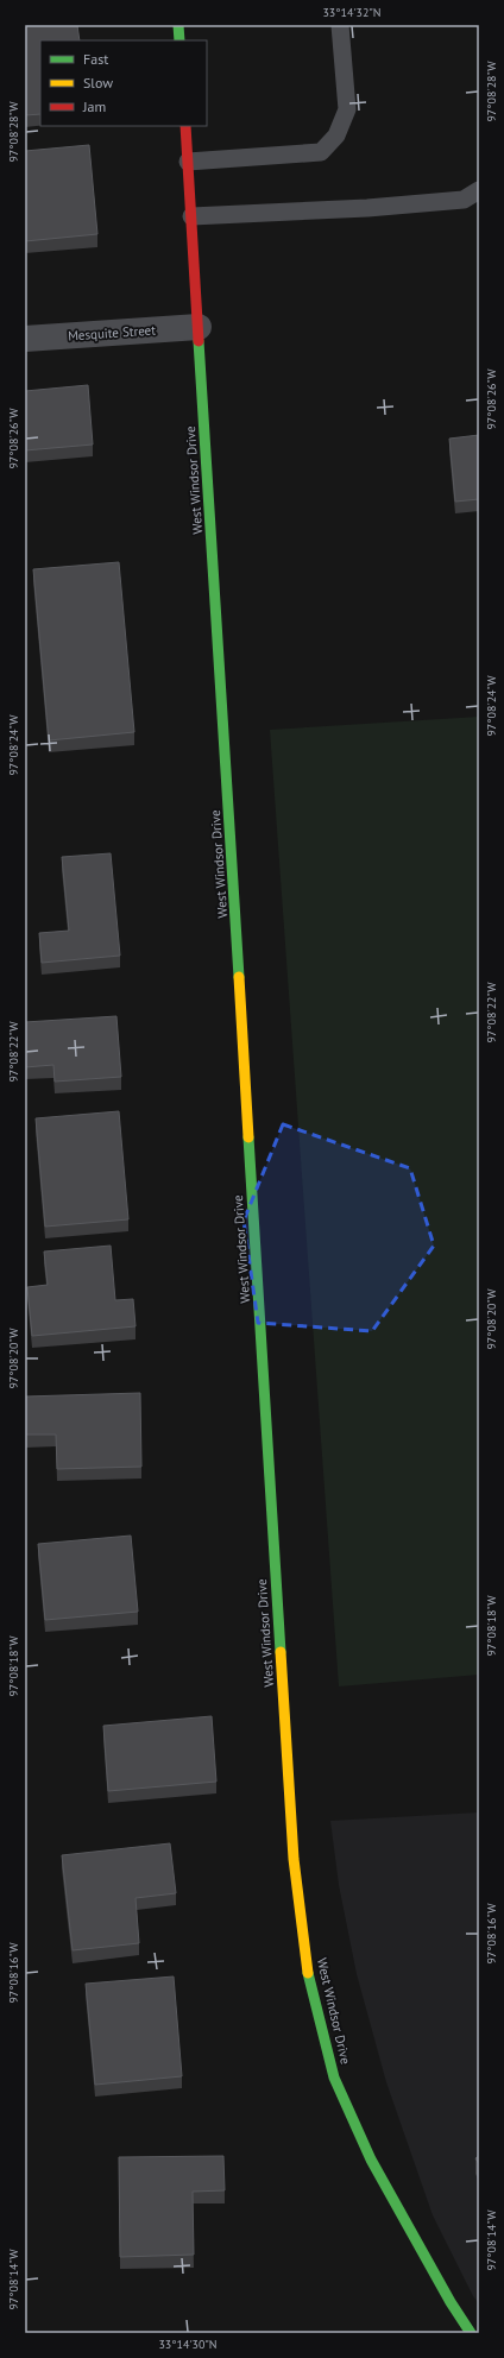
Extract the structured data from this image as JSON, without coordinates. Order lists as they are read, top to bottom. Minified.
{"streets":{"street":["Mesquite Street","West Windsor Drive"]},"crossings":[["Mesquite Street","West Windsor Drive"]],"legend":["Fast","Slow","Jam"],"coordinates":["33°14'32\"N","97°08'28\"W","97°08'26\"W","97°08'24\"W","97°08'22\"W","97°08'20\"W","97°08'18\"W","97°08'16\"W","97°08'14\"W","33°14'30\"N"]}
